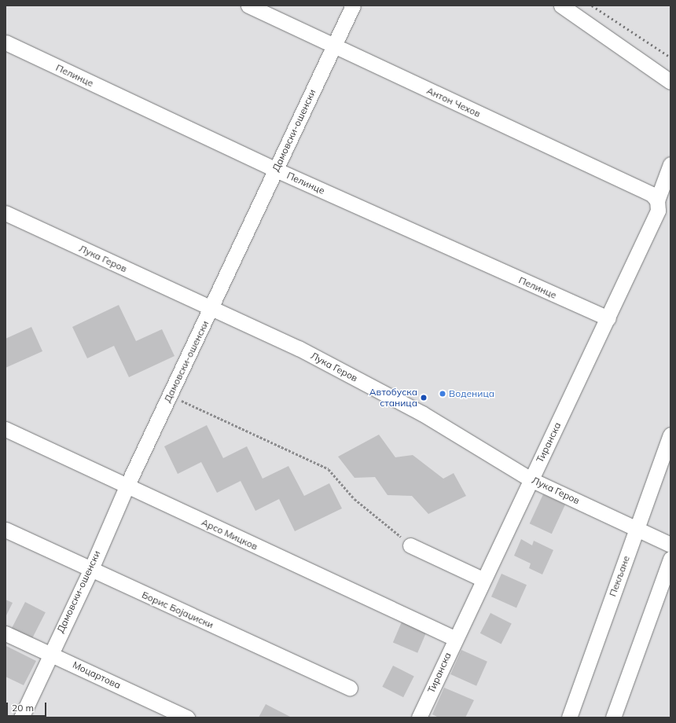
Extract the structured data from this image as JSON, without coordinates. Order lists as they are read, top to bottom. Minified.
{"streets":{"street":["Пелинце","Антон Чехов","Дамовски-ошенски","Лука Геров","Тиранска","Арсо Мицков","Пекљане","Борис Бојаџиски","Моцартова"]},"crossings":[["Пелинце","Дамовски-ошенски"],["Пелинце","Тиранска"],["Антон Чехов","Дамовски-ошенски"],["Антон Чехов","Тиранска"],["Дамовски-ошенски","Лука Геров"],["Дамовски-ошенски","Арсо Мицков"],["Дамовски-ошенски","Борис Бојаџиски"],["Дамовски-ошенски","Моцартова"],["Лука Геров","Тиранска"],["Лука Геров","Пекљане"],["Тиранска","Арсо Мицков"]],"places":["Воденица","Автобуска станица"],"scale_bar":"20 m"}
